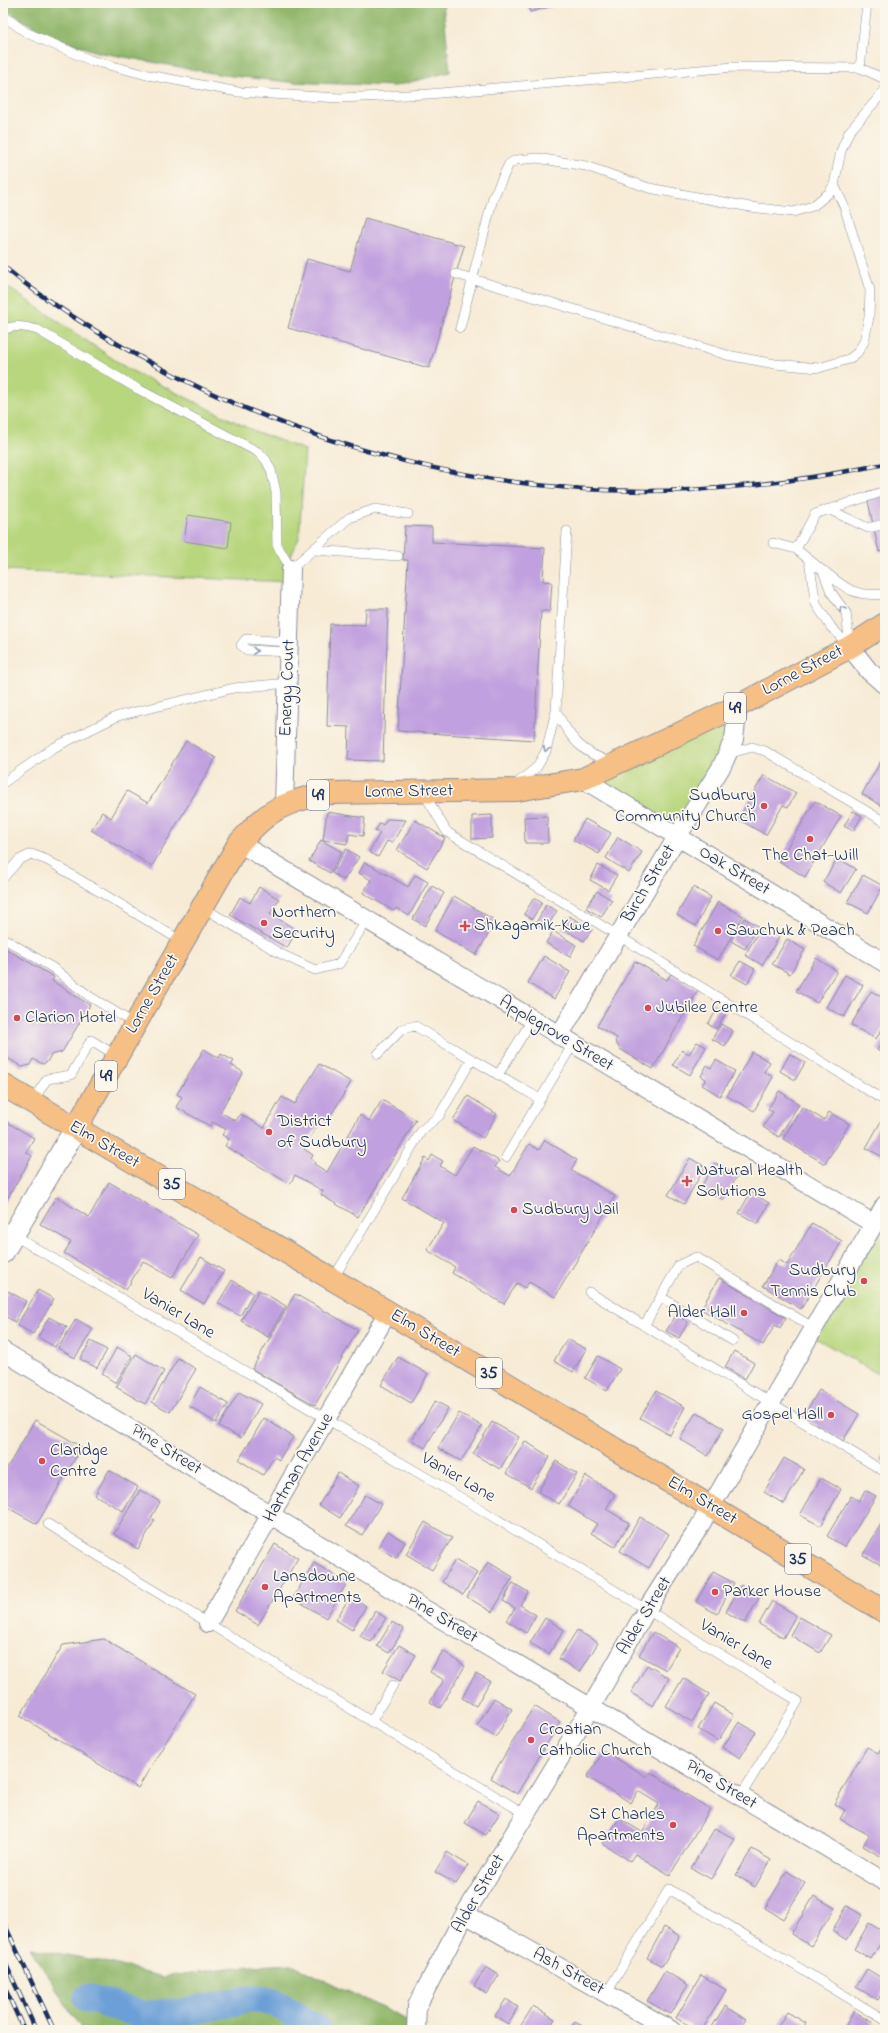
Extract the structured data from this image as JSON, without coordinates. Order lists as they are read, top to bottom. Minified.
{"streets":{"main road":["Lorne Street","49","Elm Street","35"],"street":["Energy Court","Oak Street","Birch Street","Applegrove Street","Pine Street","Hartman Avenue","Alder Street","Ash Street"],"lane":["Vanier Lane"]},"crossings":[["Lorne Street","Energy Court"],["Lorne Street","Oak Street"],["Lorne Street","Birch Street"],["Lorne Street","Applegrove Street"],["Lorne Street","Elm Street"],["Oak Street","Birch Street"],["Birch Street","Applegrove Street"],["Applegrove Street","Alder Street"],["Elm Street","Hartman Avenue"],["Elm Street","Alder Street"],["Vanier Lane","Pine Street"],["Vanier Lane","Hartman Avenue"],["Vanier Lane","Alder Street"],["Pine Street","Hartman Avenue"],["Pine Street","Alder Street"],["Alder Street","Ash Street"]],"places":{"other":["Sudbury Community Church","The Chat-Will","Northern Security","Sawchuk & Peach","Jubilee Centre","Clarion Hotel","District of Sudbury","Sudbury Jail","Sudbury Tennis Club","Alder Hall","Gospel Hall","Claridge Centre","Lansdowne Apartments","Parker House","Croatian Catholic Church","St Charles Apartments"],"health":["Shkagamik-Kwe","Natural Health Solutions"]}}
